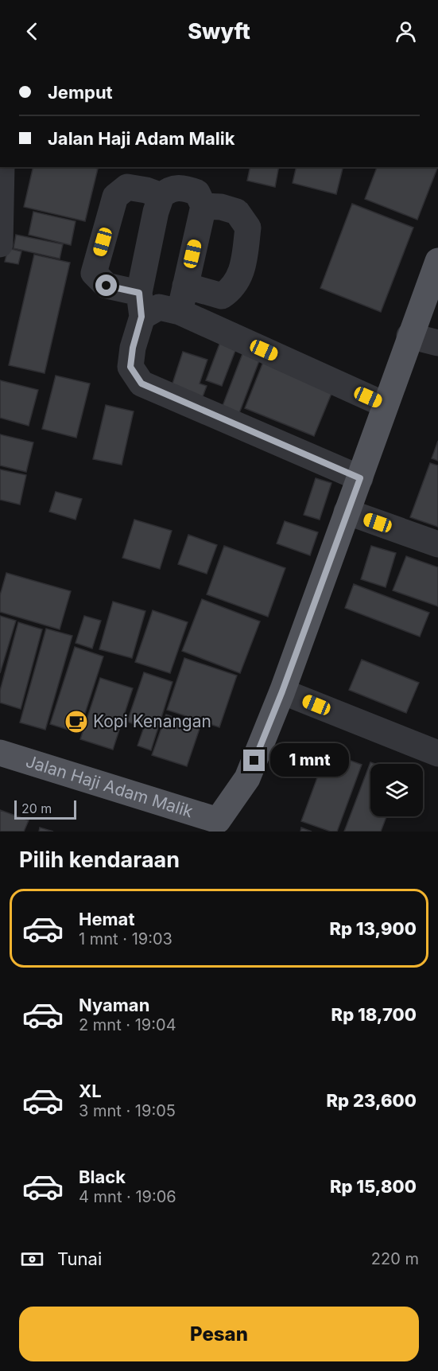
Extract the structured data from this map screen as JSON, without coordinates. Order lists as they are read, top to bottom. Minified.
{"streets":{"main road":["Jalan Haji Adam Malik"]},"places":{"cafe":["Kopi Kenangan"]},"scale_bar":"20 m","page":{"header":"Swyft","banner":["Jemput","Jalan Haji Adam Malik"],"bubble":"1 mnt","scale":"20 m","heading":"Pilih kendaraan","list":[{"name":"Hemat","note":"1 mnt · 19:03","value":"Rp 13,900"},{"name":"Nyaman","note":"2 mnt · 19:04","value":"Rp 18,700"},{"name":"XL","note":"3 mnt · 19:05","value":"Rp 23,600"},{"name":"Black","note":"4 mnt · 19:06","value":"Rp 15,800"}],"pay":["Tunai","220 m"],"buttons":"Pesan"}}
